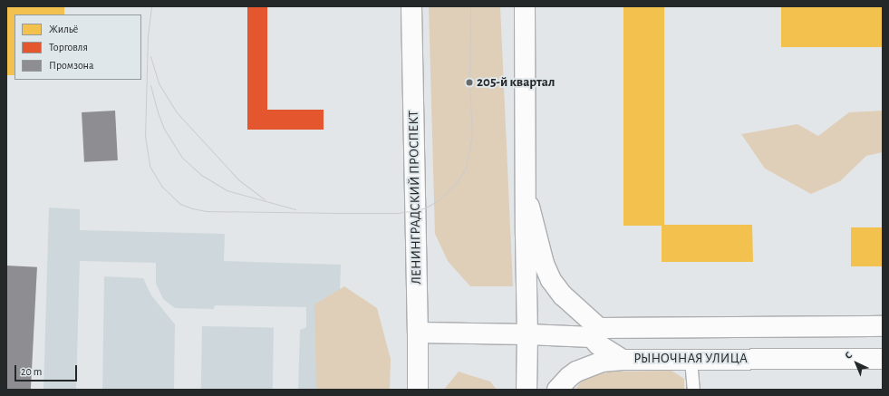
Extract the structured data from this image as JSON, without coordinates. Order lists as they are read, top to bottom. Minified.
{"streets":{"street":["ЛЕНИНГРАДСКИЙ ПРОСПЕКТ","РЫНОЧНАЯ УЛИЦА"]},"places":["205-й квартал"],"legend":["Жильё","Торговля","Промзона"],"scale_bar":"20 m","north":"top left"}
